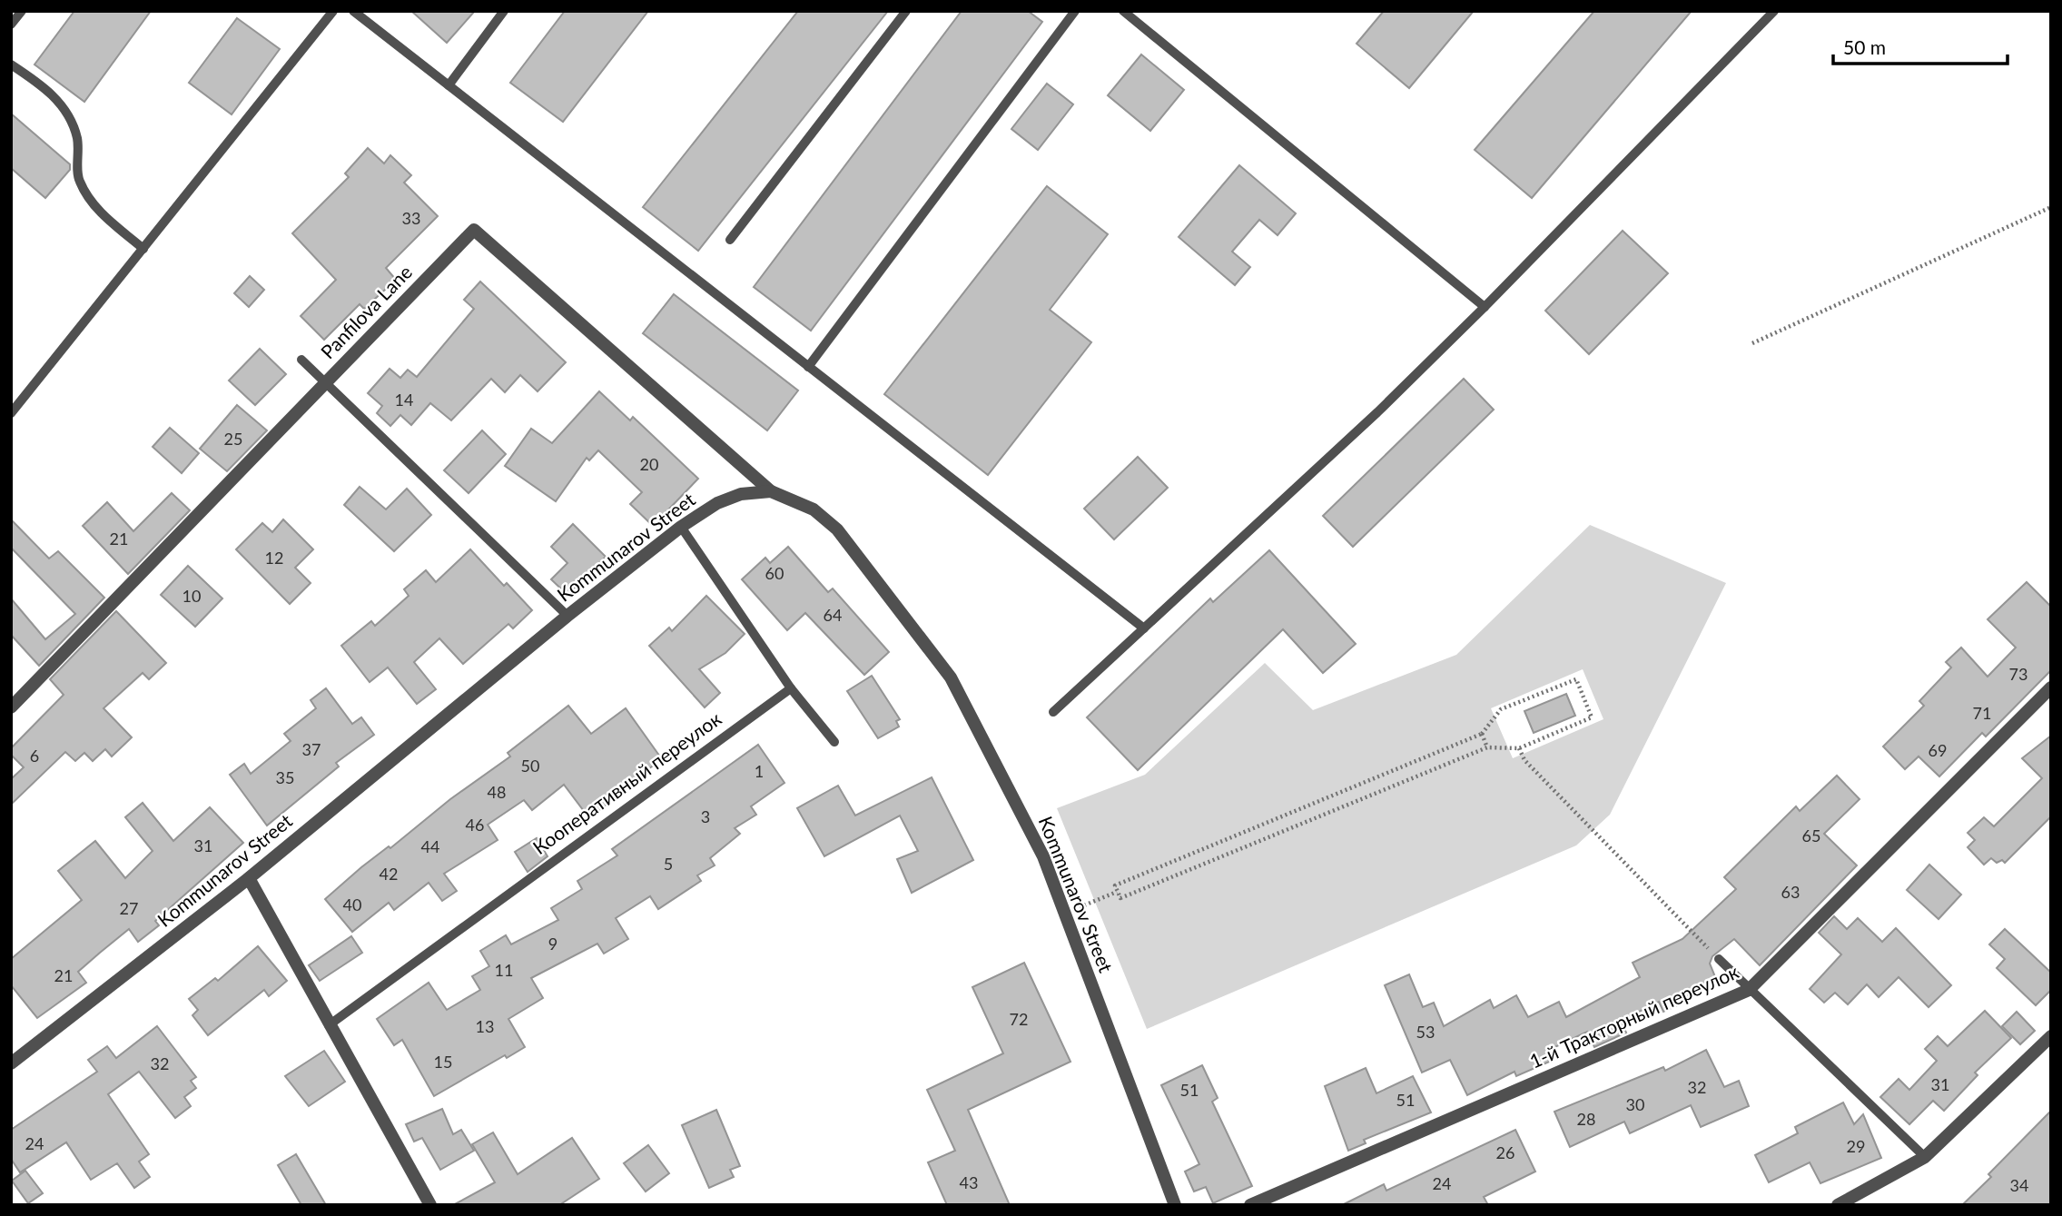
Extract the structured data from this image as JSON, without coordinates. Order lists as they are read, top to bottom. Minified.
{"streets":{"street":["Panfilova Lane","Kommunarov Street","1-й Тракторный переулок"],"lane":["Кооперативный переулок"]},"crossings":[["Panfilova Lane","Kommunarov Street"]],"house_numbers":["33","14","25","20","21","12","60","10","64","73","71","37","69","6","50","1","35","48","3","46","65","31","44","5","42","63","40","27","9","11","21","72","13","53","15","32","31","32","51","51","30","28","24","29","26","43","24","34"],"scale_bar":"50 m"}
